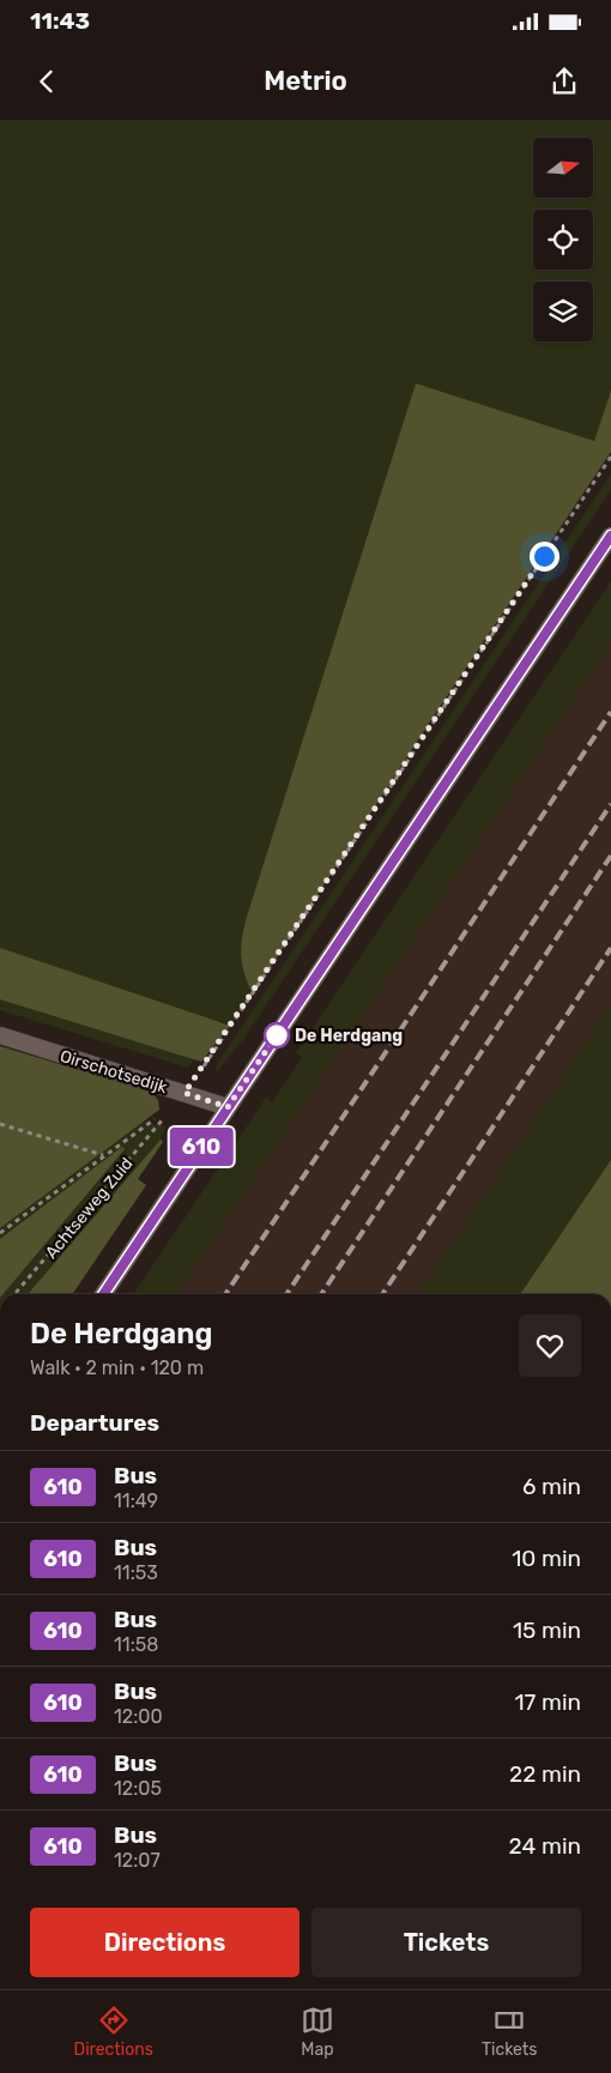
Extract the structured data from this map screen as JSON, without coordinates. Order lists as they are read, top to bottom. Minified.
{"streets":{"street":["Oirschotsedijk"],"path":["Achtseweg Zuid"]},"places":["De Herdgang"],"lines":["bus line 610"],"north":"right","page":{"status":"11:43","header":"Metrio","on_map":"610","heading":[["De Herdgang","Walk · 2 min · 120 m"],"Departures"],"list":[{"mark":"610","name":"Bus","note":"11:49","value":"6 min"},{"mark":"610","name":"Bus","note":"11:53","value":"10 min"},{"mark":"610","name":"Bus","note":"11:58","value":"15 min"},{"mark":"610","name":"Bus","note":"12:00","value":"17 min"},{"mark":"610","name":"Bus","note":"12:05","value":"22 min"},{"mark":"610","name":"Bus","note":"12:07","value":"24 min"}],"buttons":["Directions","Tickets"],"tabs":["Directions","Map","Tickets"]}}
